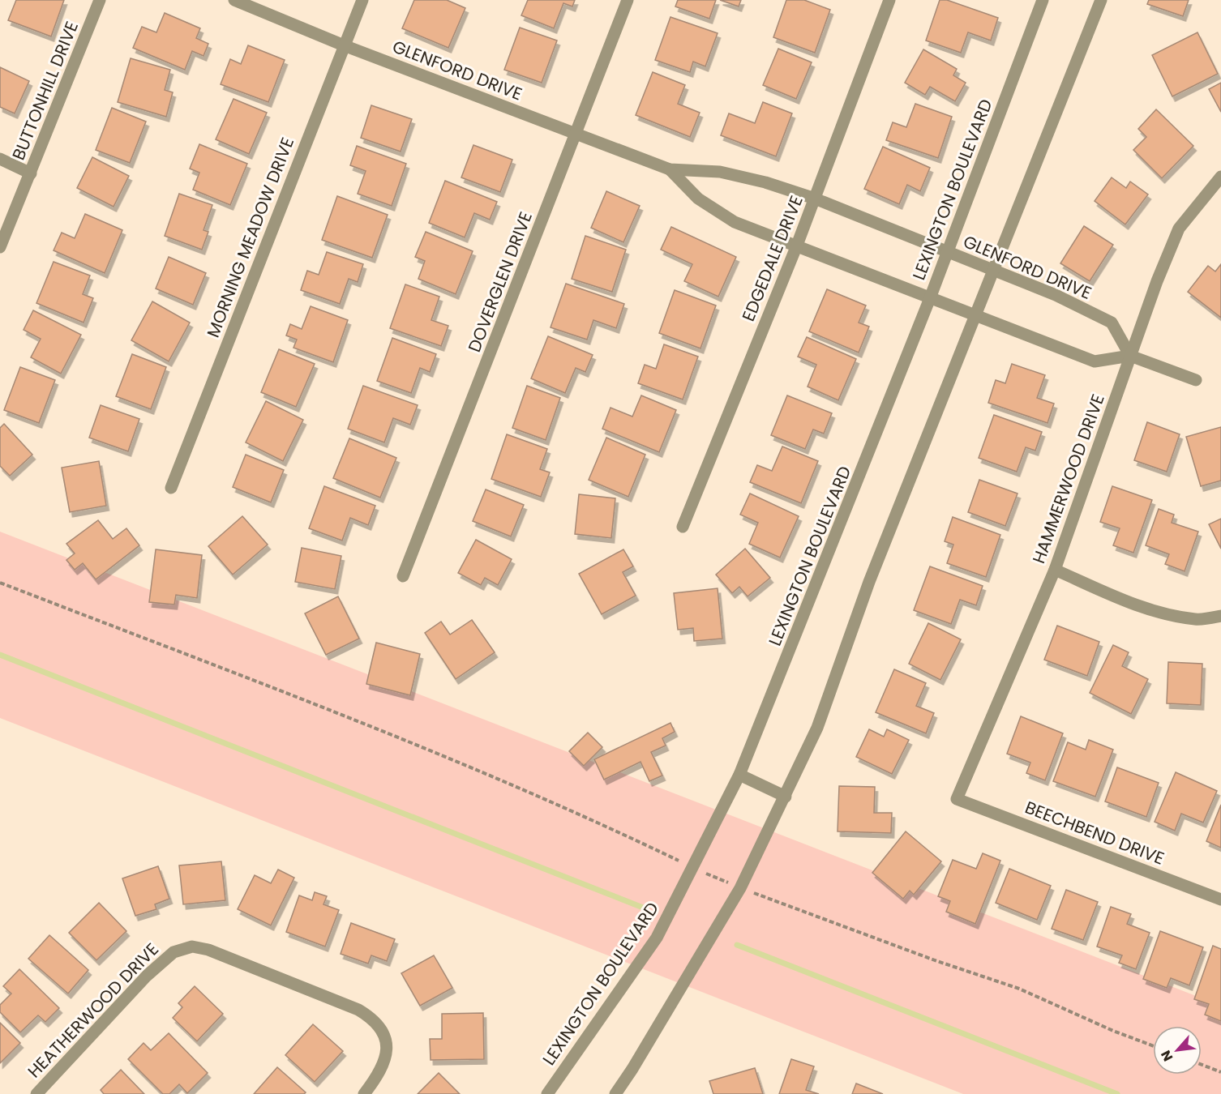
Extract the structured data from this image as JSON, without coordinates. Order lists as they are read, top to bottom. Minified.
{"streets":{"street":["GLENFORD DRIVE","BUTTONHILL DRIVE","LEXINGTON BOULEVARD","MORNING MEADOW DRIVE","EDGEDALE DRIVE","DOVERGLEN DRIVE","HAMMERWOOD DRIVE","BEECHBEND DRIVE","HEATHERWOOD DRIVE"]},"crossings":[["GLENFORD DRIVE","LEXINGTON BOULEVARD"],["GLENFORD DRIVE","MORNING MEADOW DRIVE"],["GLENFORD DRIVE","EDGEDALE DRIVE"],["GLENFORD DRIVE","DOVERGLEN DRIVE"],["GLENFORD DRIVE","HAMMERWOOD DRIVE"],["HAMMERWOOD DRIVE","BEECHBEND DRIVE"]],"north":"bottom left"}
